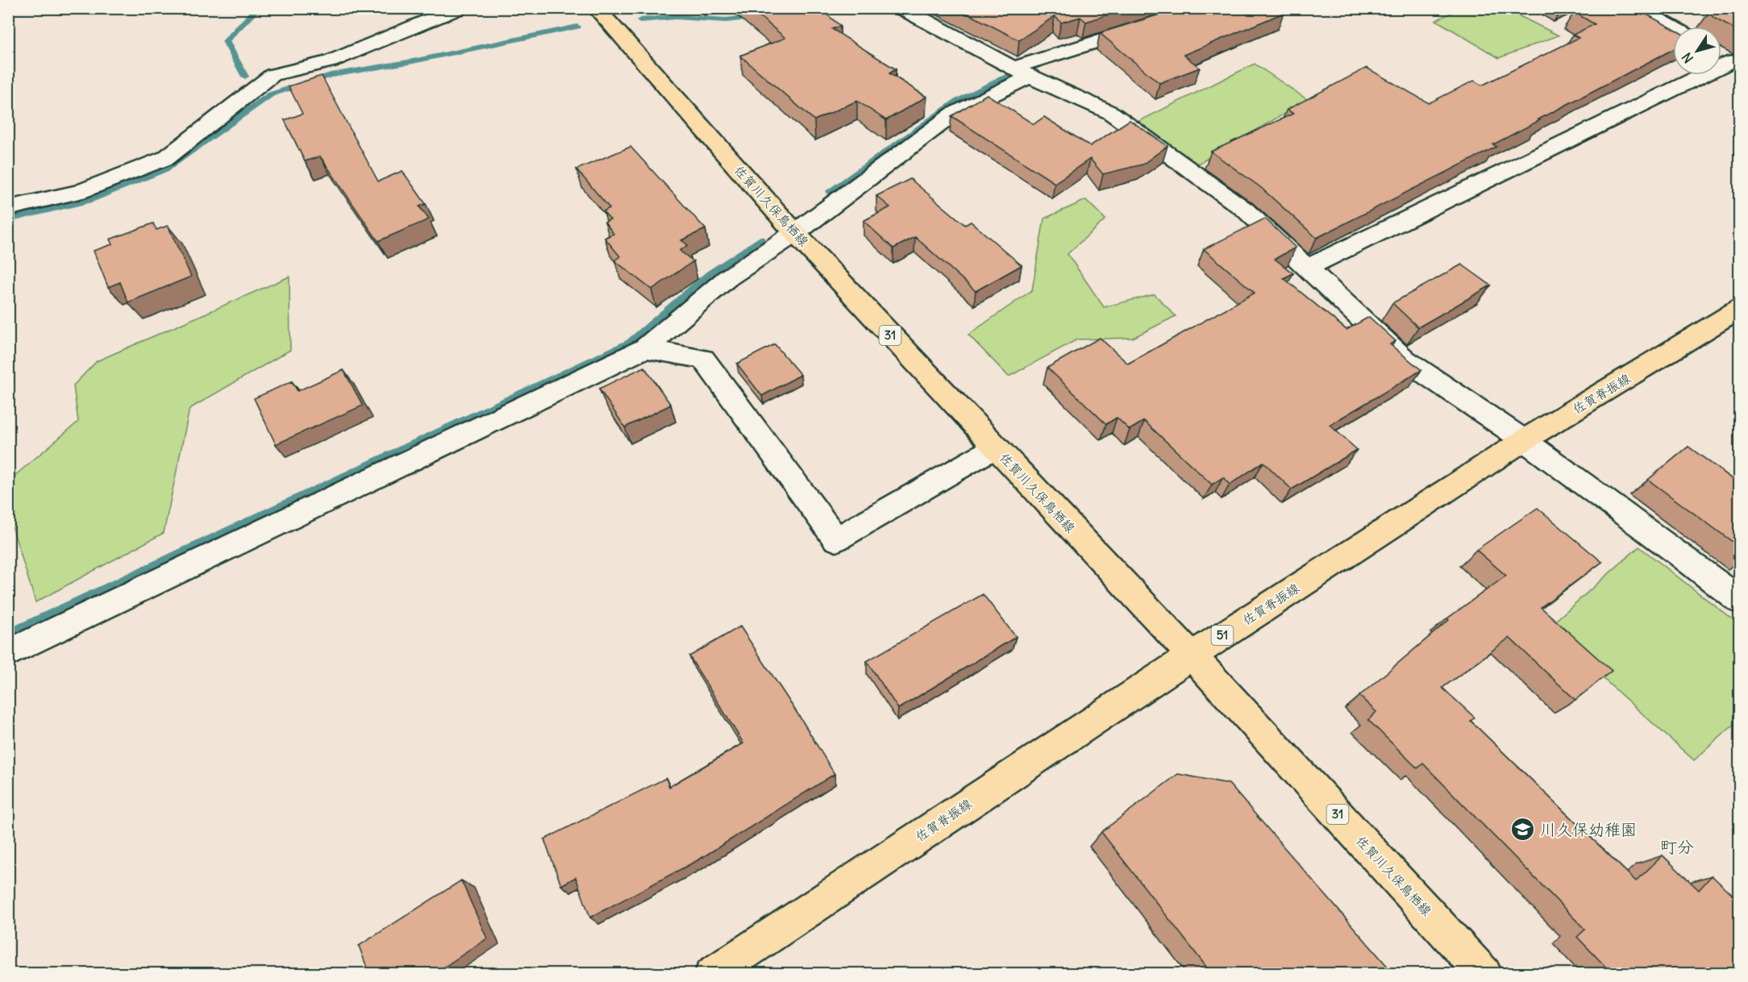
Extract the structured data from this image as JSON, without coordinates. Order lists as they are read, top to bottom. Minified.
{"streets":{"main road":["佐賀川久保鳥栖線","31","佐賀脊振線","51"]},"crossings":[["佐賀川久保鳥栖線","佐賀脊振線"]],"districts":["町分"],"places":{"school or university":["川久保幼稚園"]},"north":"bottom left"}
